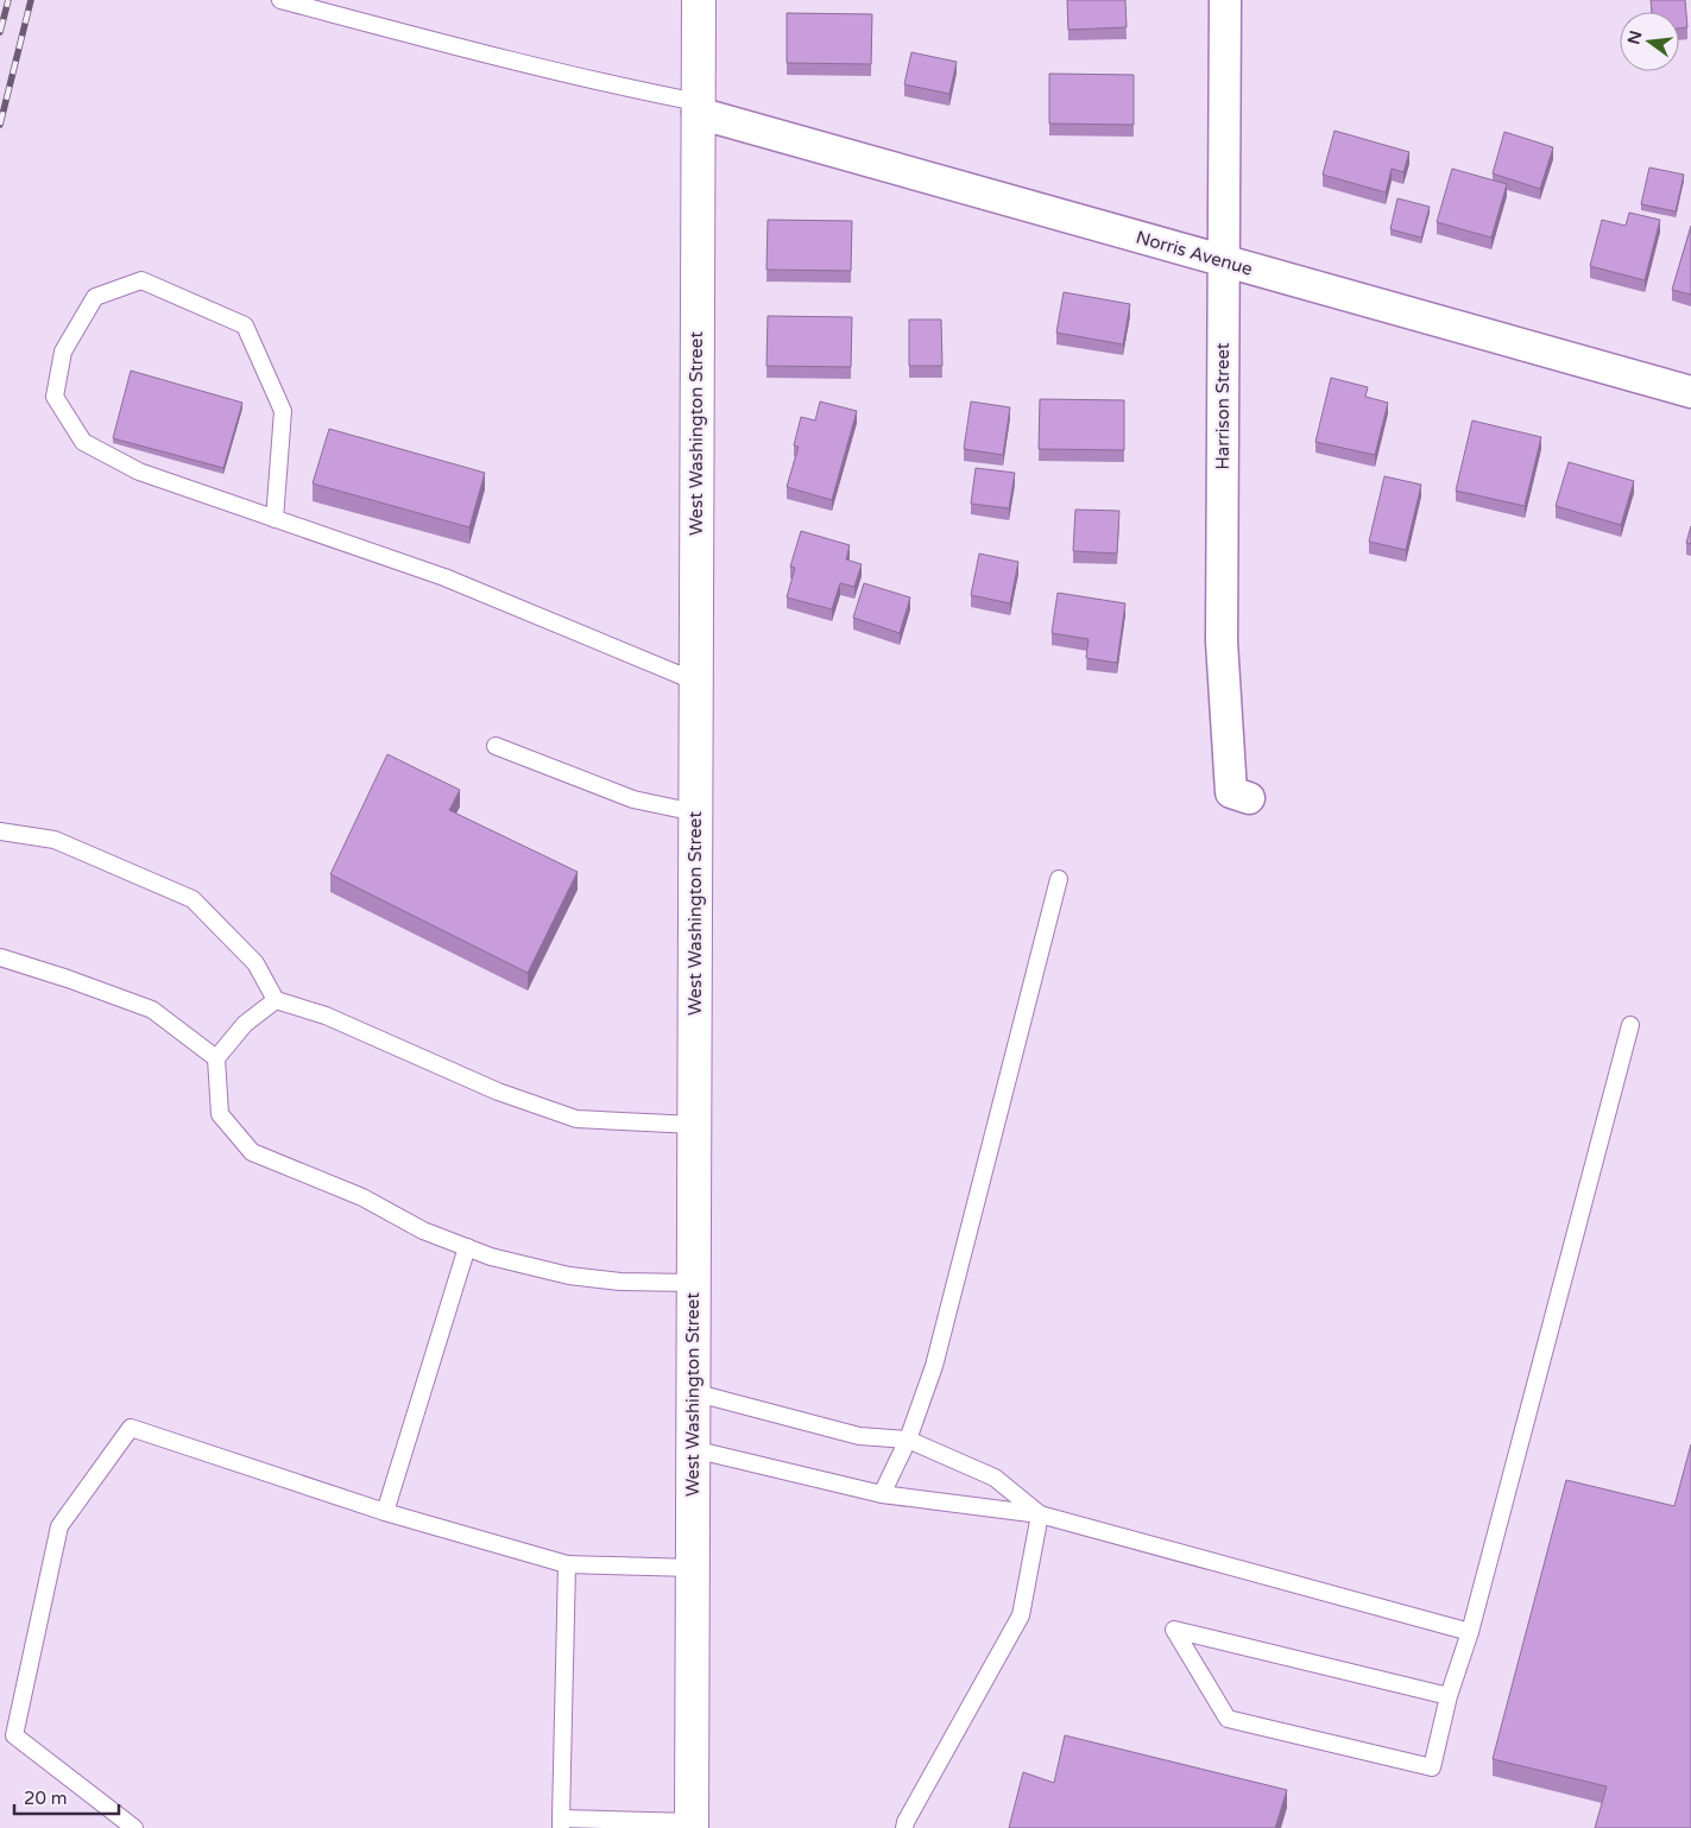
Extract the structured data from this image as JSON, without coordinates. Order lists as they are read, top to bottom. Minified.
{"streets":{"main road":["West Washington Street"],"street":["Norris Avenue","Harrison Street"]},"crossings":[["Norris Avenue","Harrison Street"],["Norris Avenue","West Washington Street"]],"scale_bar":"20 m","north":"left"}
